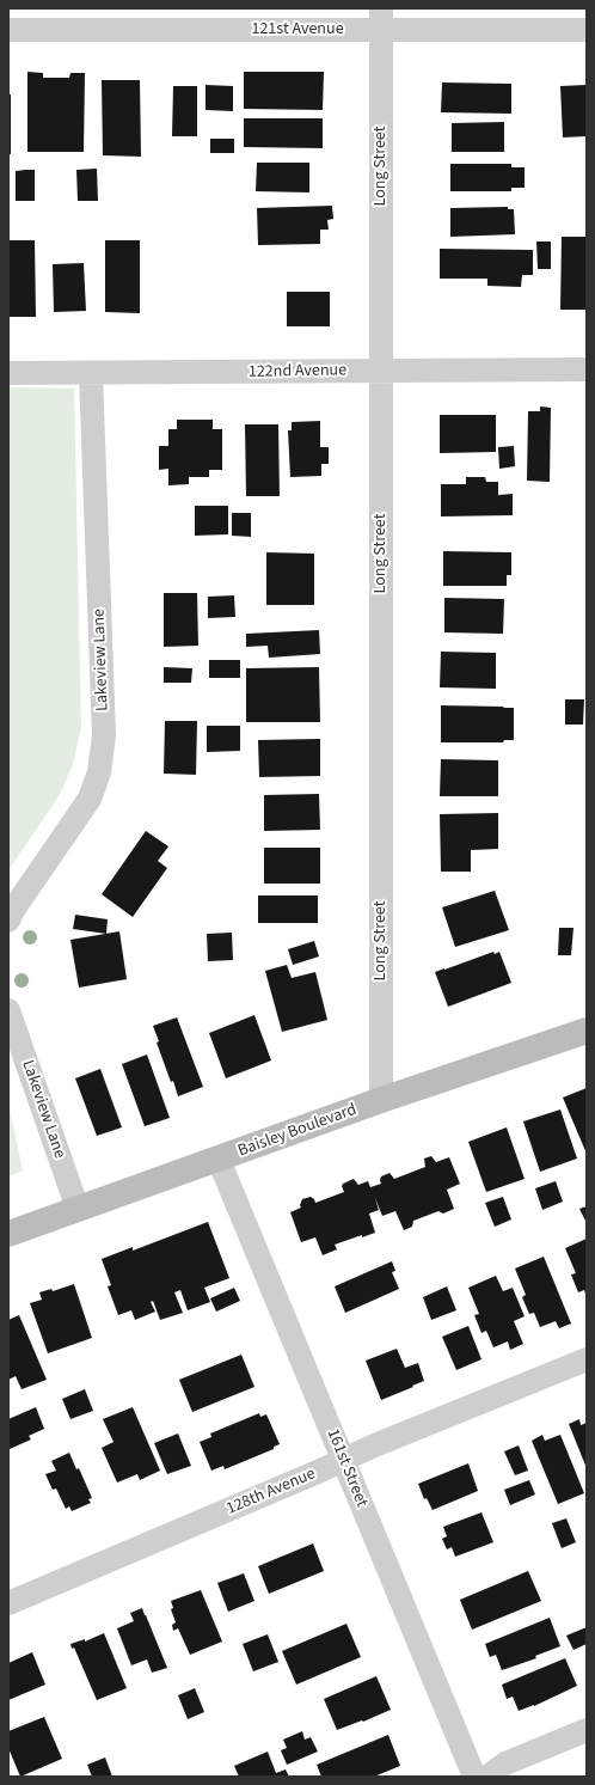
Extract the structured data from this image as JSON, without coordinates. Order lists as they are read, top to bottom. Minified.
{"streets":{"main road":["Baisley Boulevard"],"street":["121st Avenue","Long Street","122nd Avenue","Lakeview Lane","161st Street","128th Avenue"]},"crossings":[["121st Avenue","Long Street"],["Long Street","122nd Avenue"],["Long Street","Baisley Boulevard"],["122nd Avenue","Lakeview Lane"],["Lakeview Lane","Baisley Boulevard"],["Baisley Boulevard","161st Street"],["161st Street","128th Avenue"]]}
